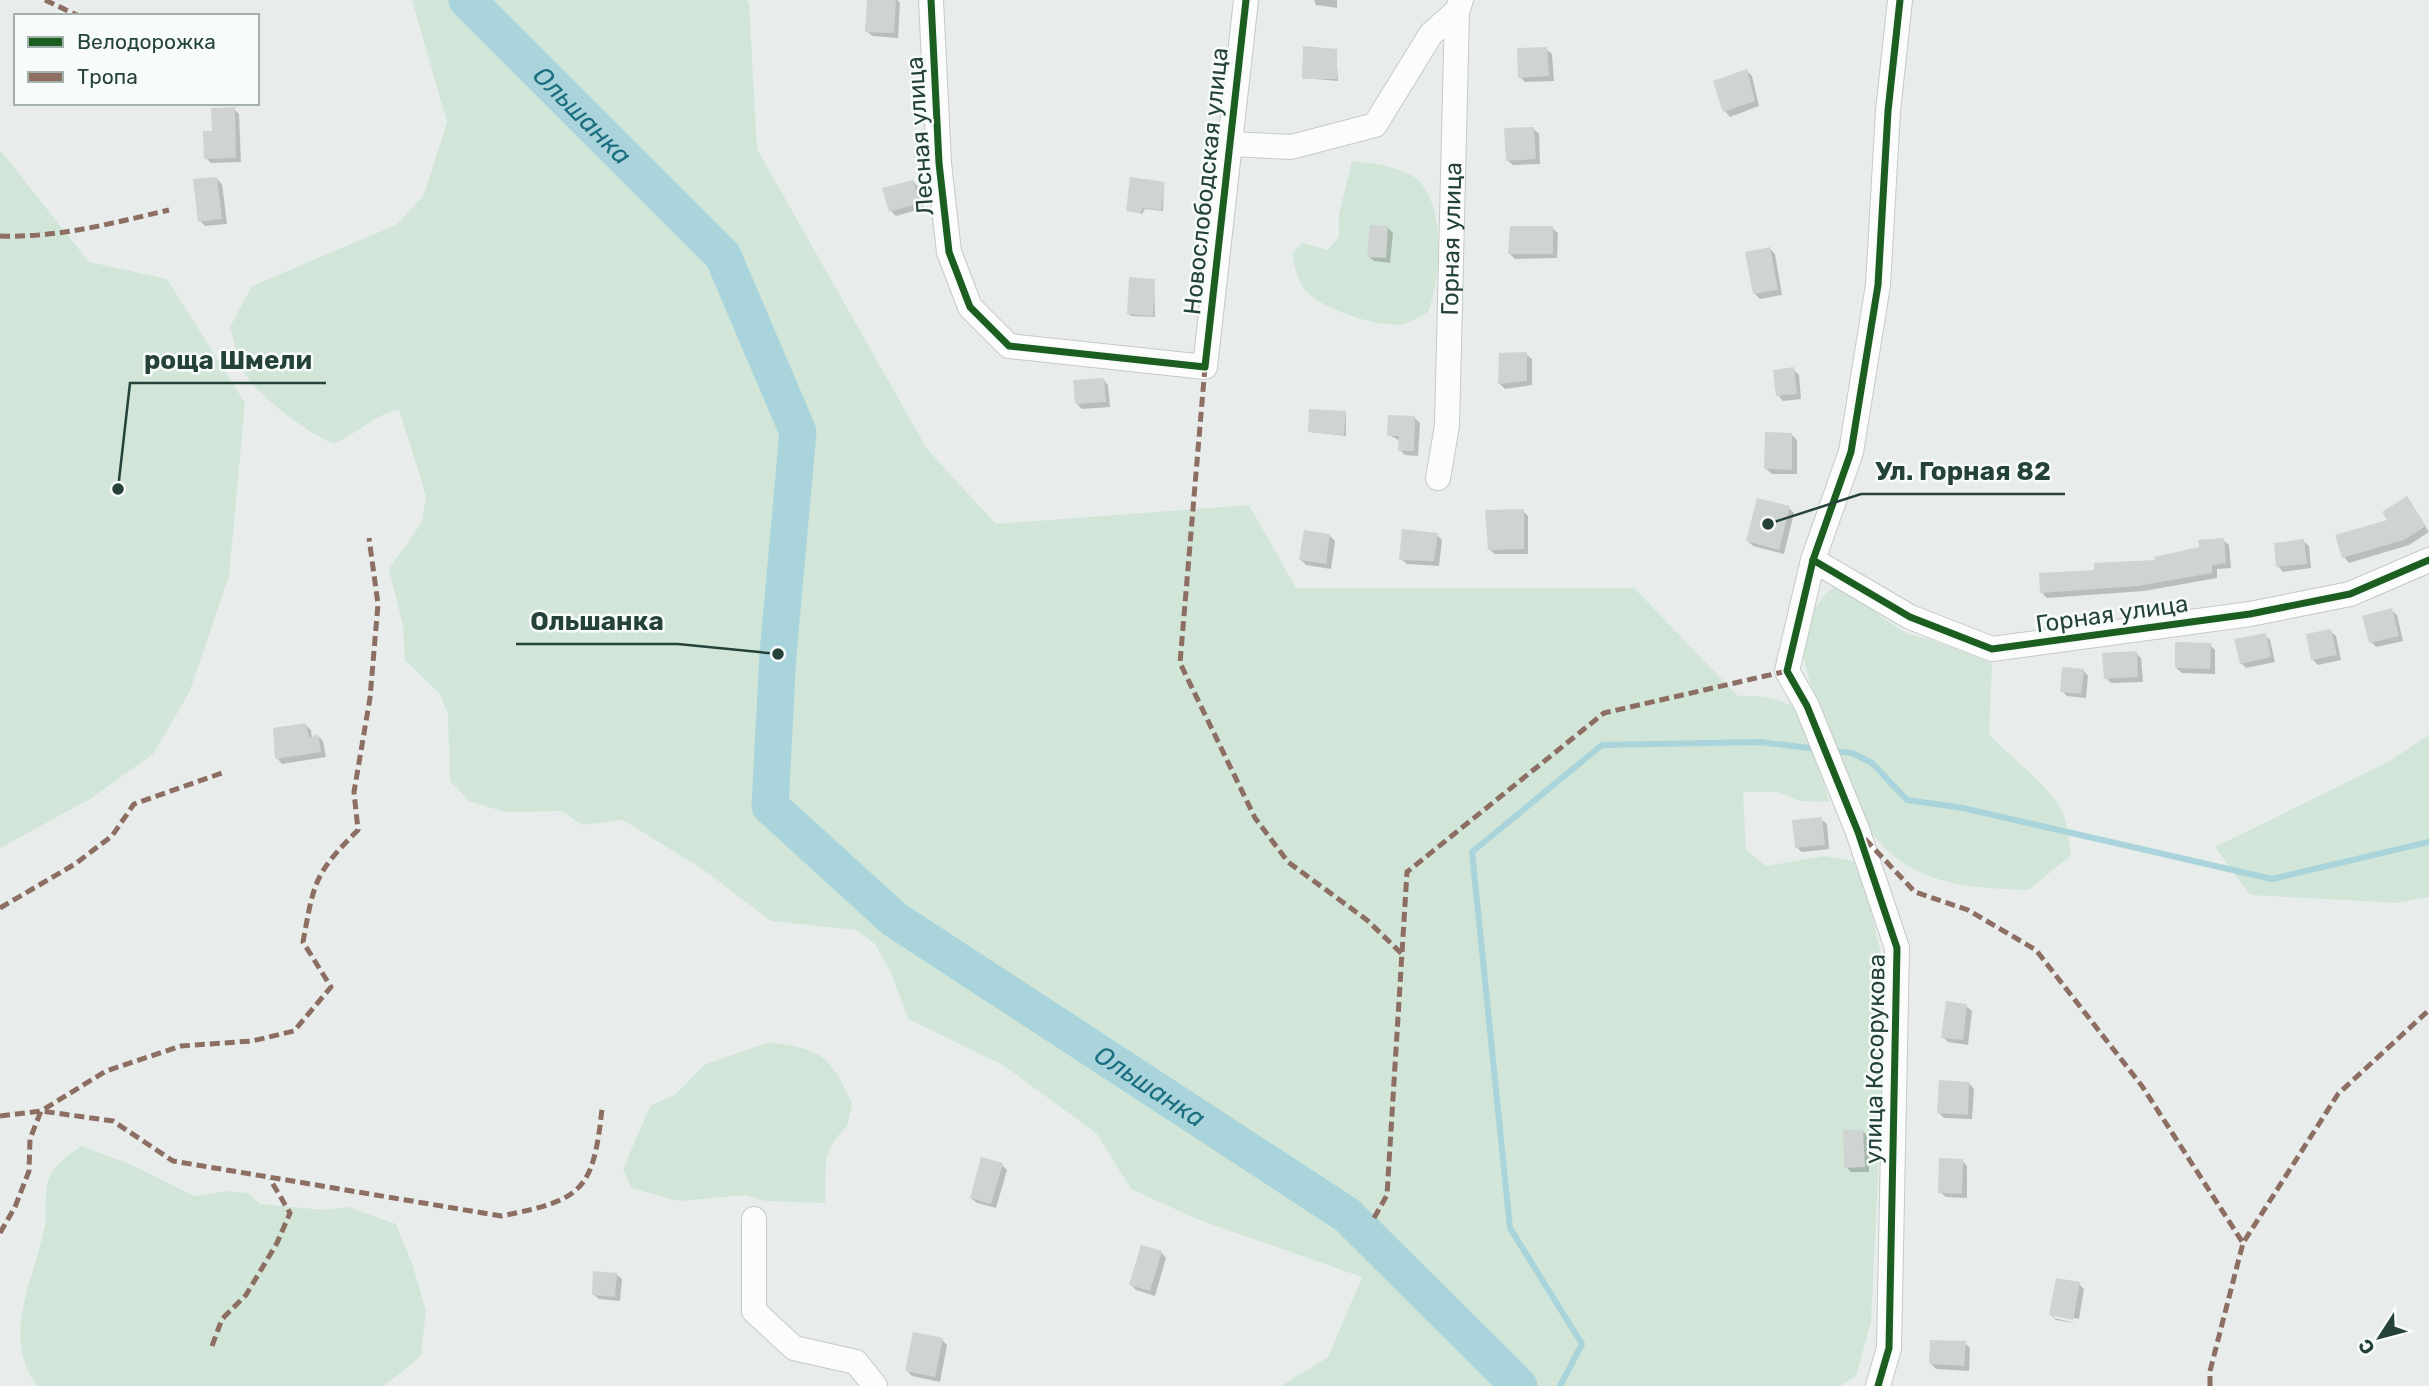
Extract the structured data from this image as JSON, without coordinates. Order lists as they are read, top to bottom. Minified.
{"streets":{"street":["Лесная улица","Новослободская улица","Горная улица","улица Косорукова"]},"crossings":[["Лесная улица","Новослободская улица"],["Горная улица","улица Косорукова"]],"water":["Ольшанка"],"places":["роща Шмели","Ул. Горная 82","Ольшанка"],"legend":["Велодорожка","Тропа"],"north":"bottom left"}
